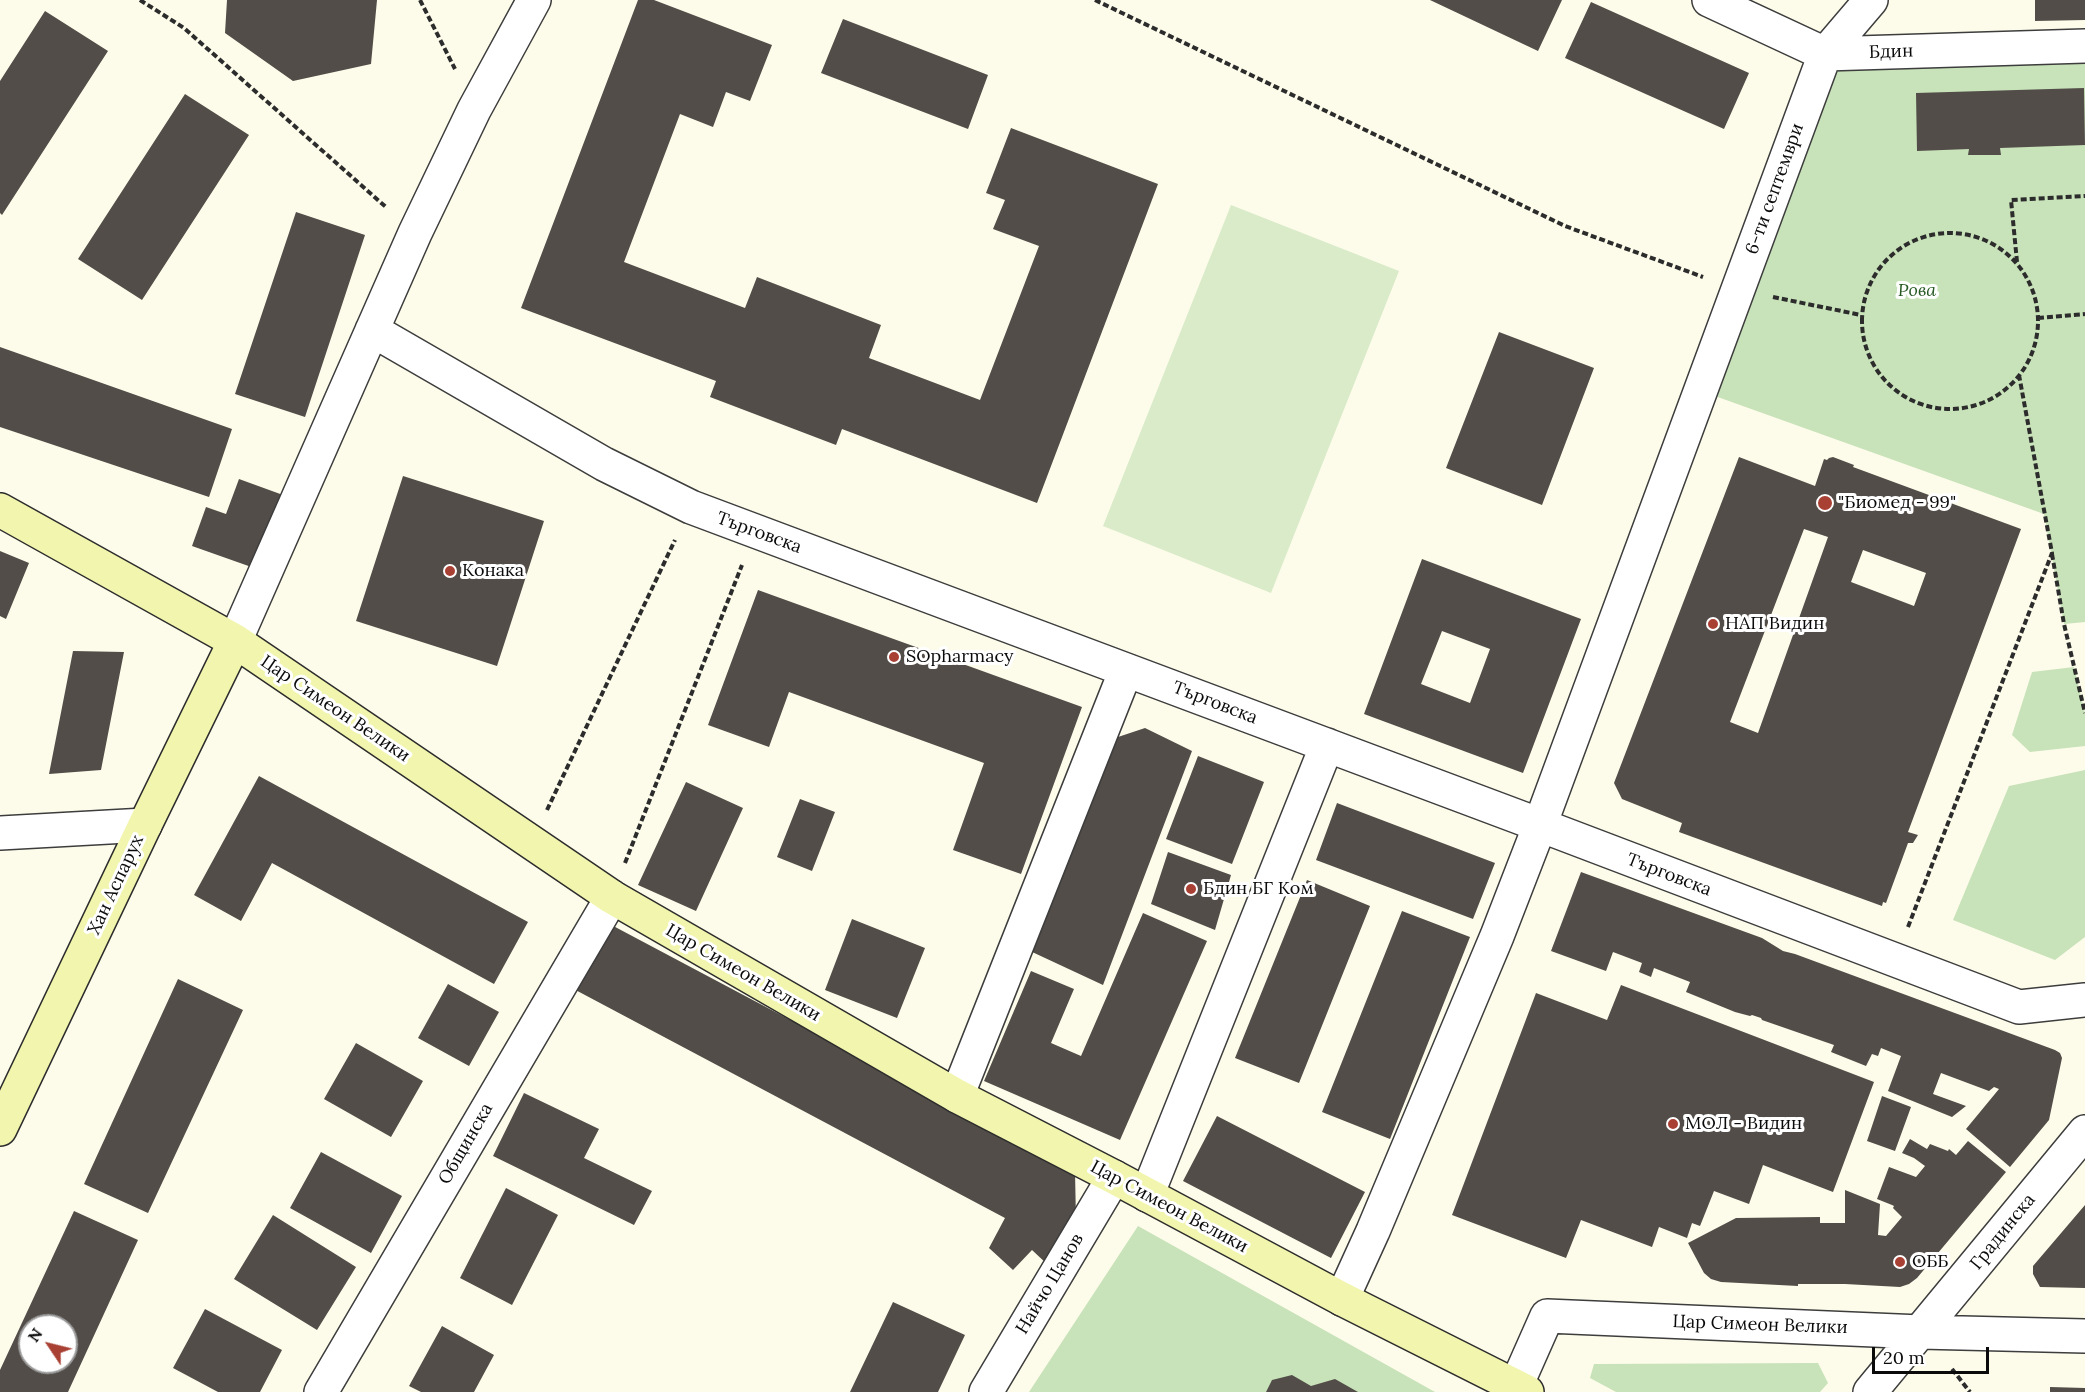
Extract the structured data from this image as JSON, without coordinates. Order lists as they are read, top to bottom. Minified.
{"streets":{"street":["Бдин","6-ти септември","Търговска","Цар Симеон Велики","Хан Аспарух","Общинска","Градинска","Найчо Цанов"]},"crossings":[["Бдин","6-ти септември"],["6-ти септември","Търговска"],["6-ти септември","Цар Симеон Велики"],["Цар Симеон Велики","Хан Аспарух"],["Цар Симеон Велики","Общинска"],["Цар Симеон Велики","Градинска"],["Цар Симеон Велики","Найчо Цанов"]],"parks":["Рова"],"places":["\"Биомед - 99\"","Конака","НАП Видин","SOpharmacy","Бдин БГ Ком","МОЛ - Видин","ОББ"],"scale_bar":"20 m","north":"top left"}
